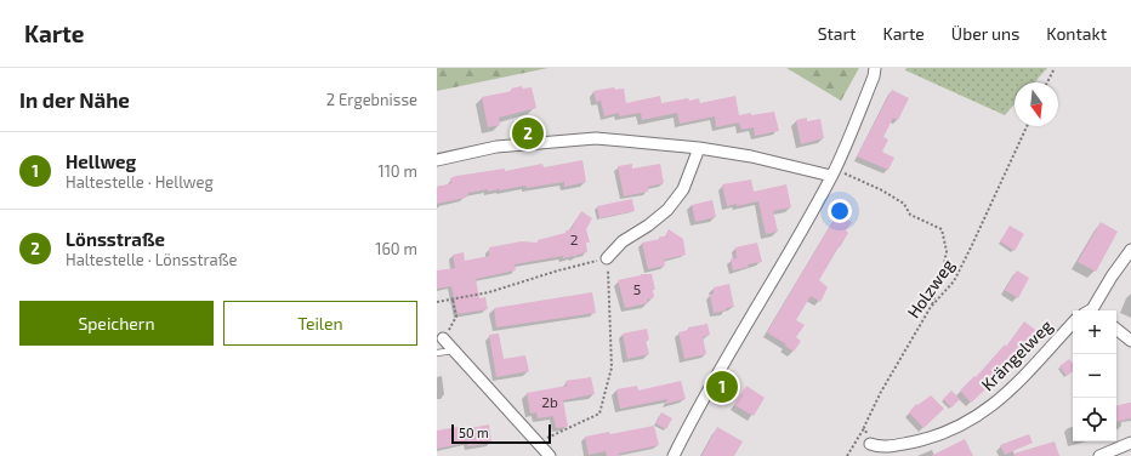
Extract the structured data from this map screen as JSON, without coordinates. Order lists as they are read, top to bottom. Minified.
{"streets":{"street":["Krängelweg"],"path":["Holzweg"]},"house_numbers":["2","5","2b"],"scale_bar":"50 m","north":"bottom","page":{"header":"Karte","nav":["Start","Karte","Über uns","Kontakt"],"heading":["In der Nähe","2 Ergebnisse"],"pins":["2","1"],"list":[{"mark":"1","name":"Hellweg","note":"Haltestelle · Hellweg","value":"110 m"},{"mark":"2","name":"Lönsstraße","note":"Haltestelle · Lönsstraße","value":"160 m"}],"buttons":["Speichern","Teilen"],"map_buttons":["+","−"],"scale":"50 m"}}
